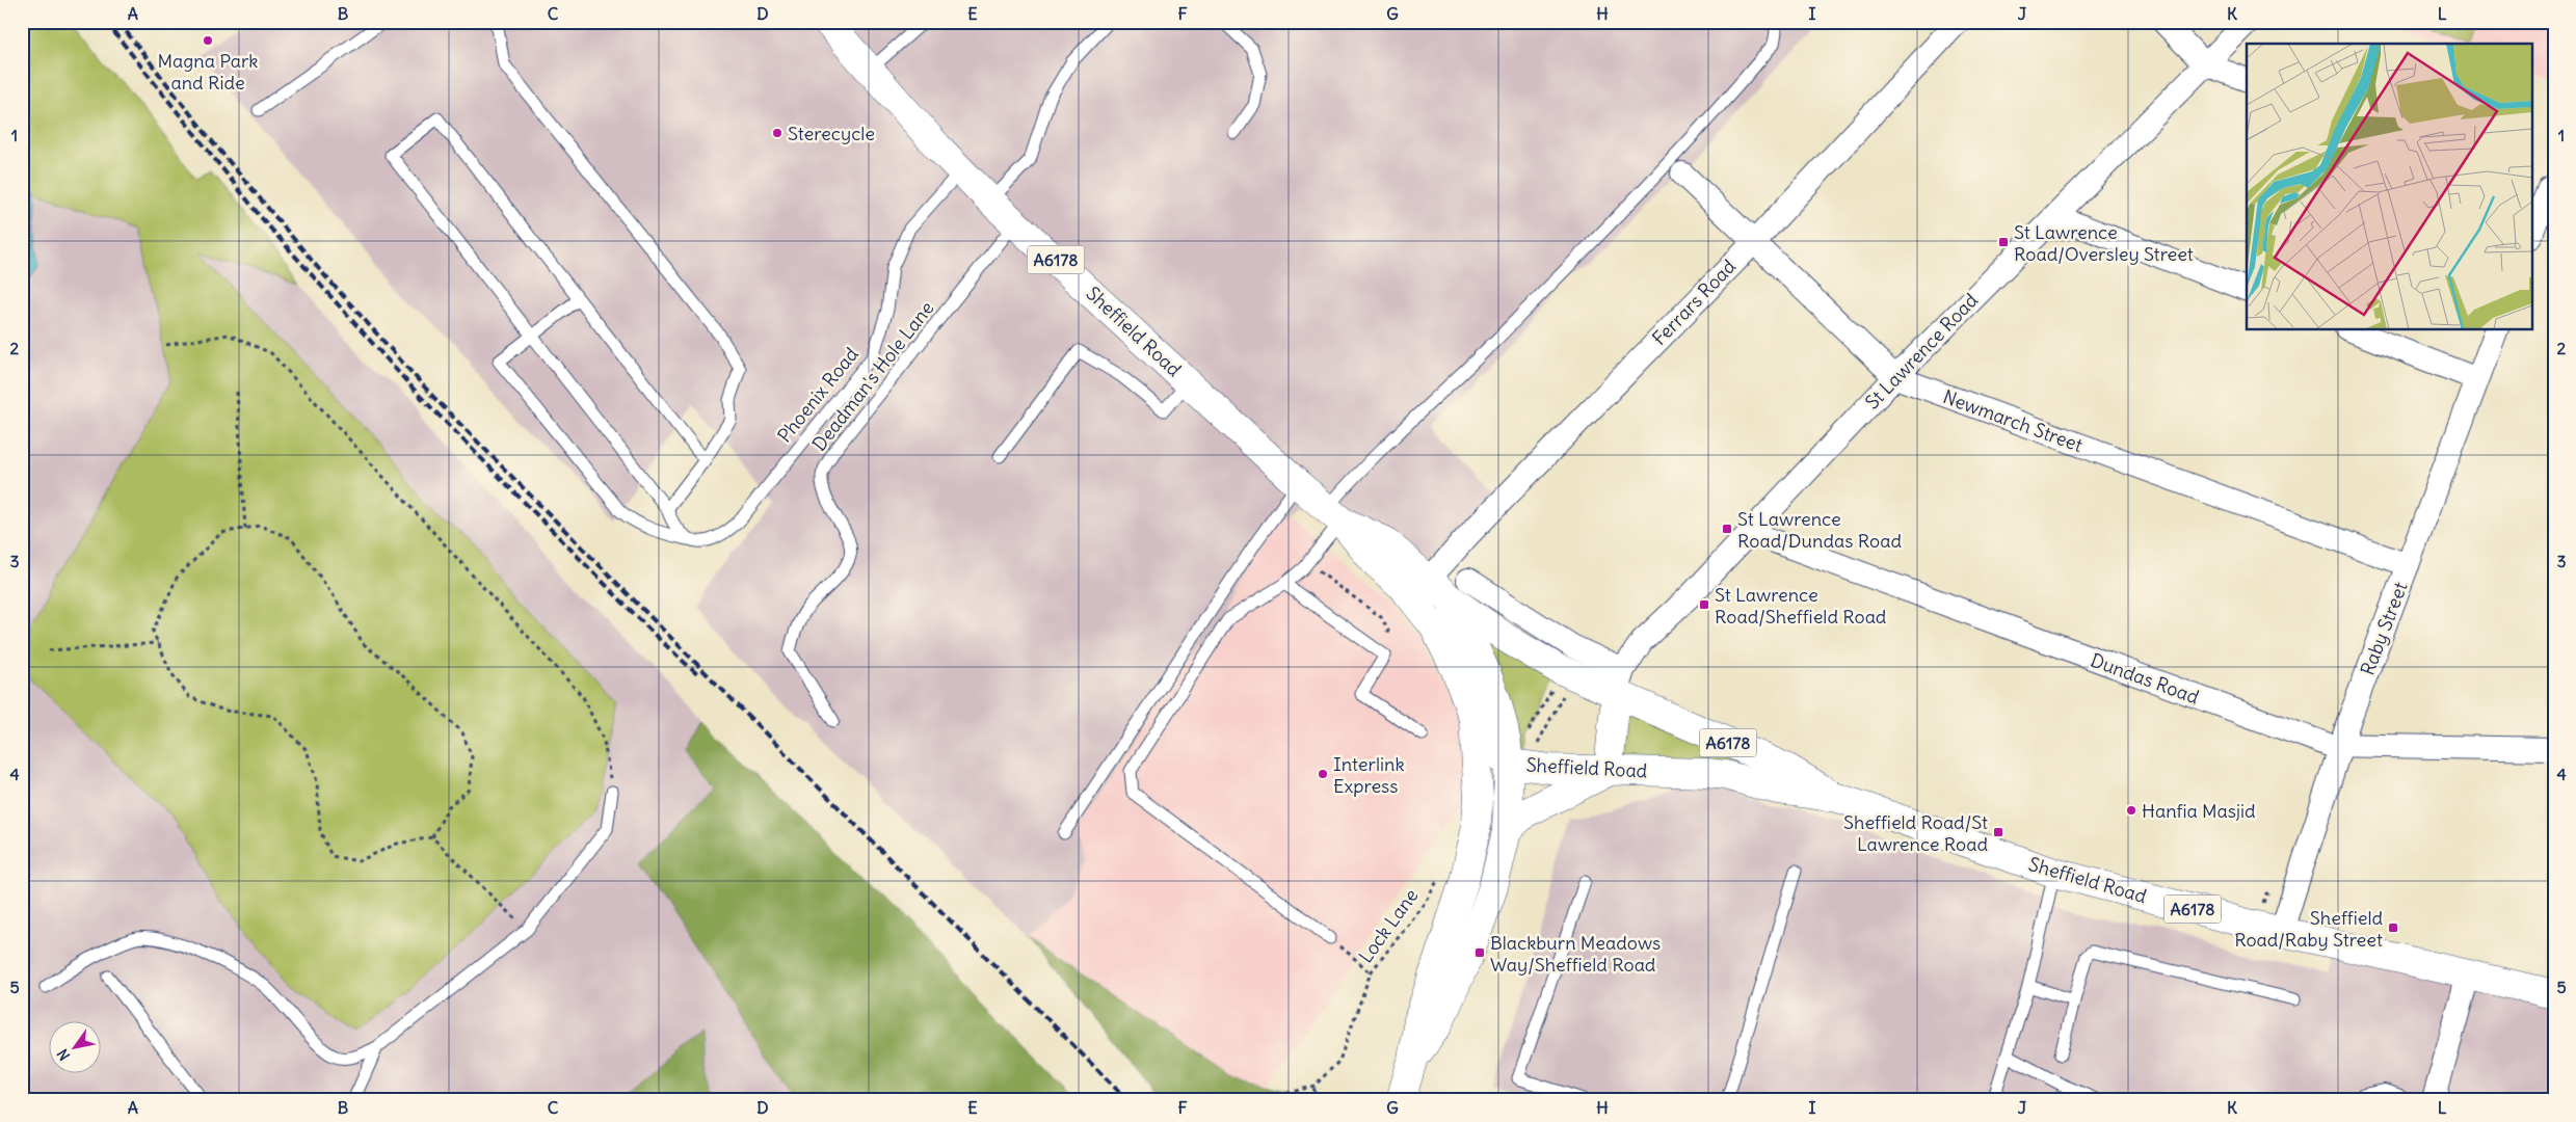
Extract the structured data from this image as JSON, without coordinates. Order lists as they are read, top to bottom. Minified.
{"streets":{"main road":["A6178","Sheffield Road"],"street":["Ferrars Road","St Lawrence Road","Newmarch Street","Raby Street","Dundas Road"],"lane":["Deadman's Hole Lane","Phoenix Road"],"path":["Lock Lane"]},"crossings":[["Ferrars Road","Sheffield Road"],["Ferrars Road","Newmarch Street"],["Sheffield Road","St Lawrence Road"],["Sheffield Road","Deadman's Hole Lane"],["Sheffield Road","Phoenix Road"],["Sheffield Road","Raby Street"],["St Lawrence Road","Newmarch Street"],["St Lawrence Road","Dundas Road"],["Newmarch Street","Raby Street"],["Raby Street","Dundas Road"]],"places":{"other":["Magna Park and Ride","Sterecycle","Interlink Express","Hanfia Masjid"],"transit":["St Lawrence Road/Oversley Street","St Lawrence Road/Dundas Road","St Lawrence Road/Sheffield Road","Sheffield Road/St Lawrence Road","Sheffield Road/Raby Street","Blackburn Meadows Way/Sheffield Road"]},"north":"bottom left","grid":{"columns":["A","B","C","D","E","F","G","H","I","J","K","L"],"rows":["1","2","3","4","5"]}}
